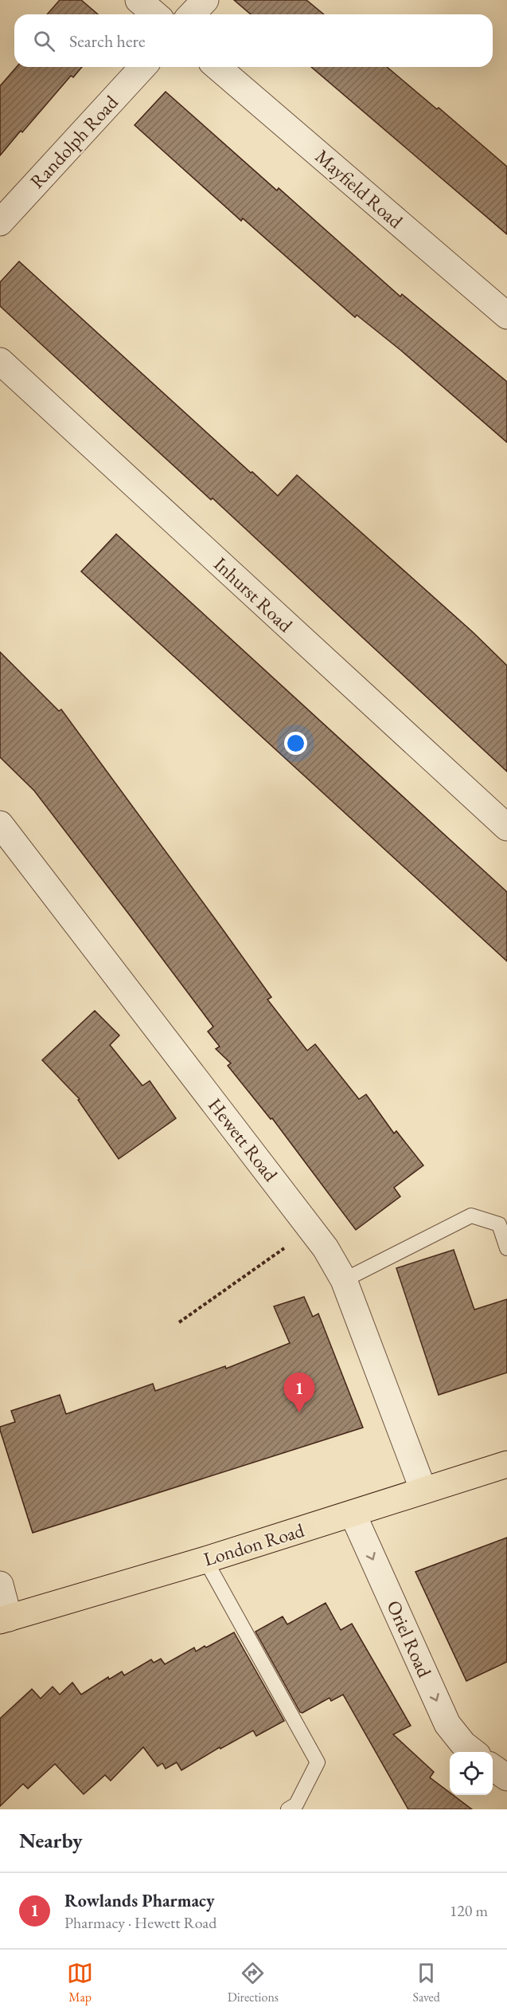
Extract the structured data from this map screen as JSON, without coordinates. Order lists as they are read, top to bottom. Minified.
{"streets":{"main road":["London Road"],"street":["Randolph Road","Mayfield Road","Inhurst Road","Hewett Road","Oriel Road"]},"crossings":[["Hewett Road","London Road"],["London Road","Oriel Road"]],"one_way":["Oriel Road"],"page":{"search":"Search here","pins":"1","heading":"Nearby","list":[{"mark":"1","name":"Rowlands Pharmacy","note":"Pharmacy · Hewett Road","value":"120 m"}],"nav":["Map","Directions","Saved"]}}
